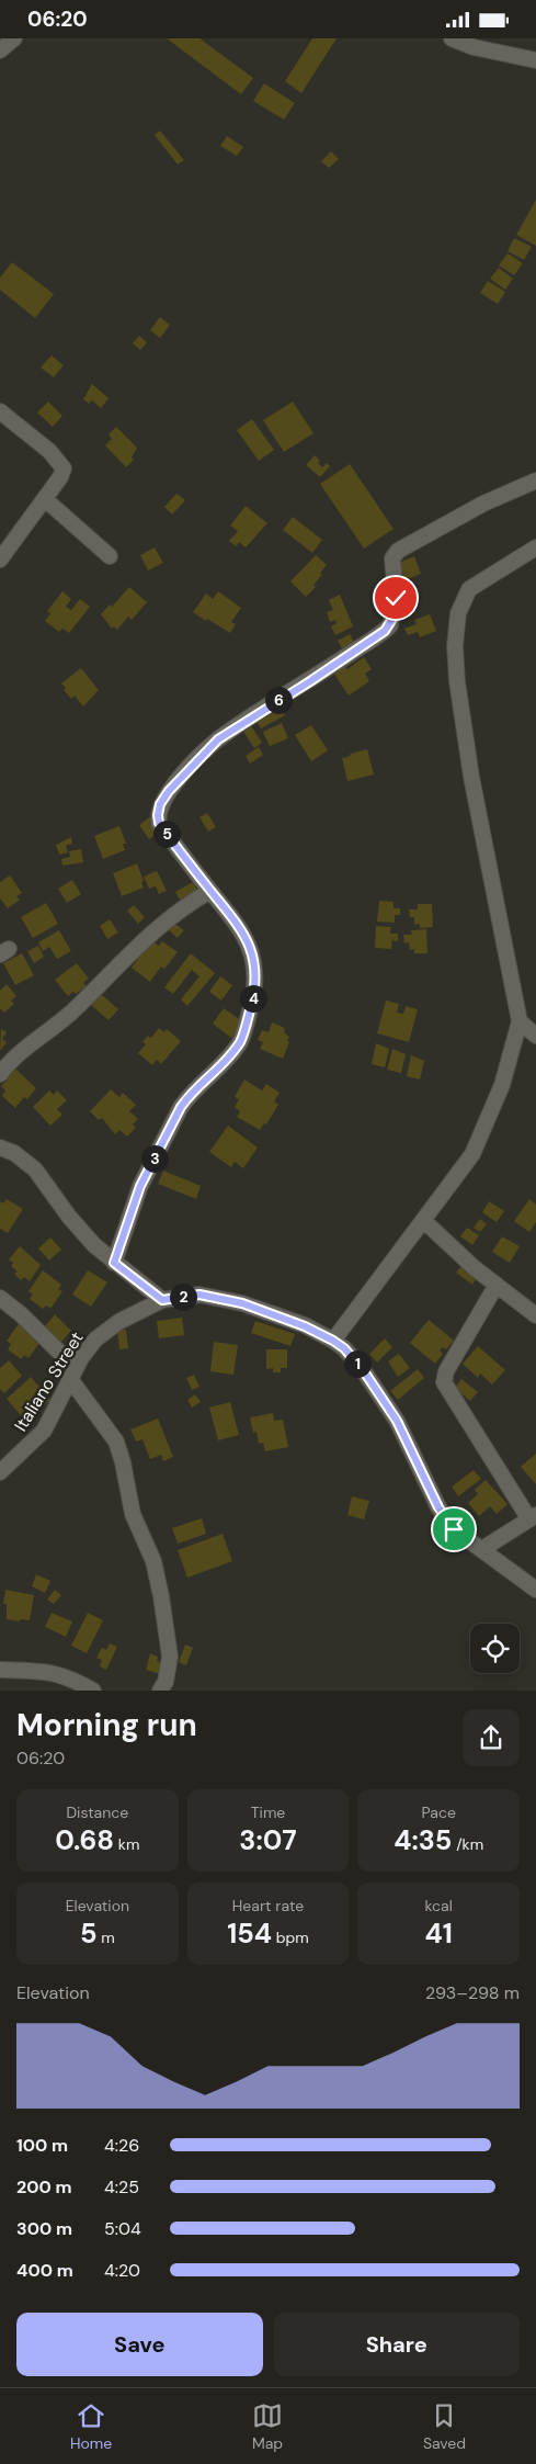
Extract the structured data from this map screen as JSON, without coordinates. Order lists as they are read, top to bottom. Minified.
{"streets":{"street":["Italiano Street"]},"page":{"status":"06:20","pins":["6","5","4","3","2","1"],"heading":["Morning run","06:20"],"stats":[["Distance","0.68 km"],["Time","3:07"],["Pace","4:35 /km"],["Elevation","5 m"],["Heart rate","154 bpm"],["kcal","41"]],"chart":["Elevation","293–298 m"],"list":[{"name":"100 m","note":"4:26"},{"name":"200 m","note":"4:25"},{"name":"300 m","note":"5:04"},{"name":"400 m","note":"4:20"}],"buttons":["Save","Share"],"tabs":["Home","Map","Saved"]}}
